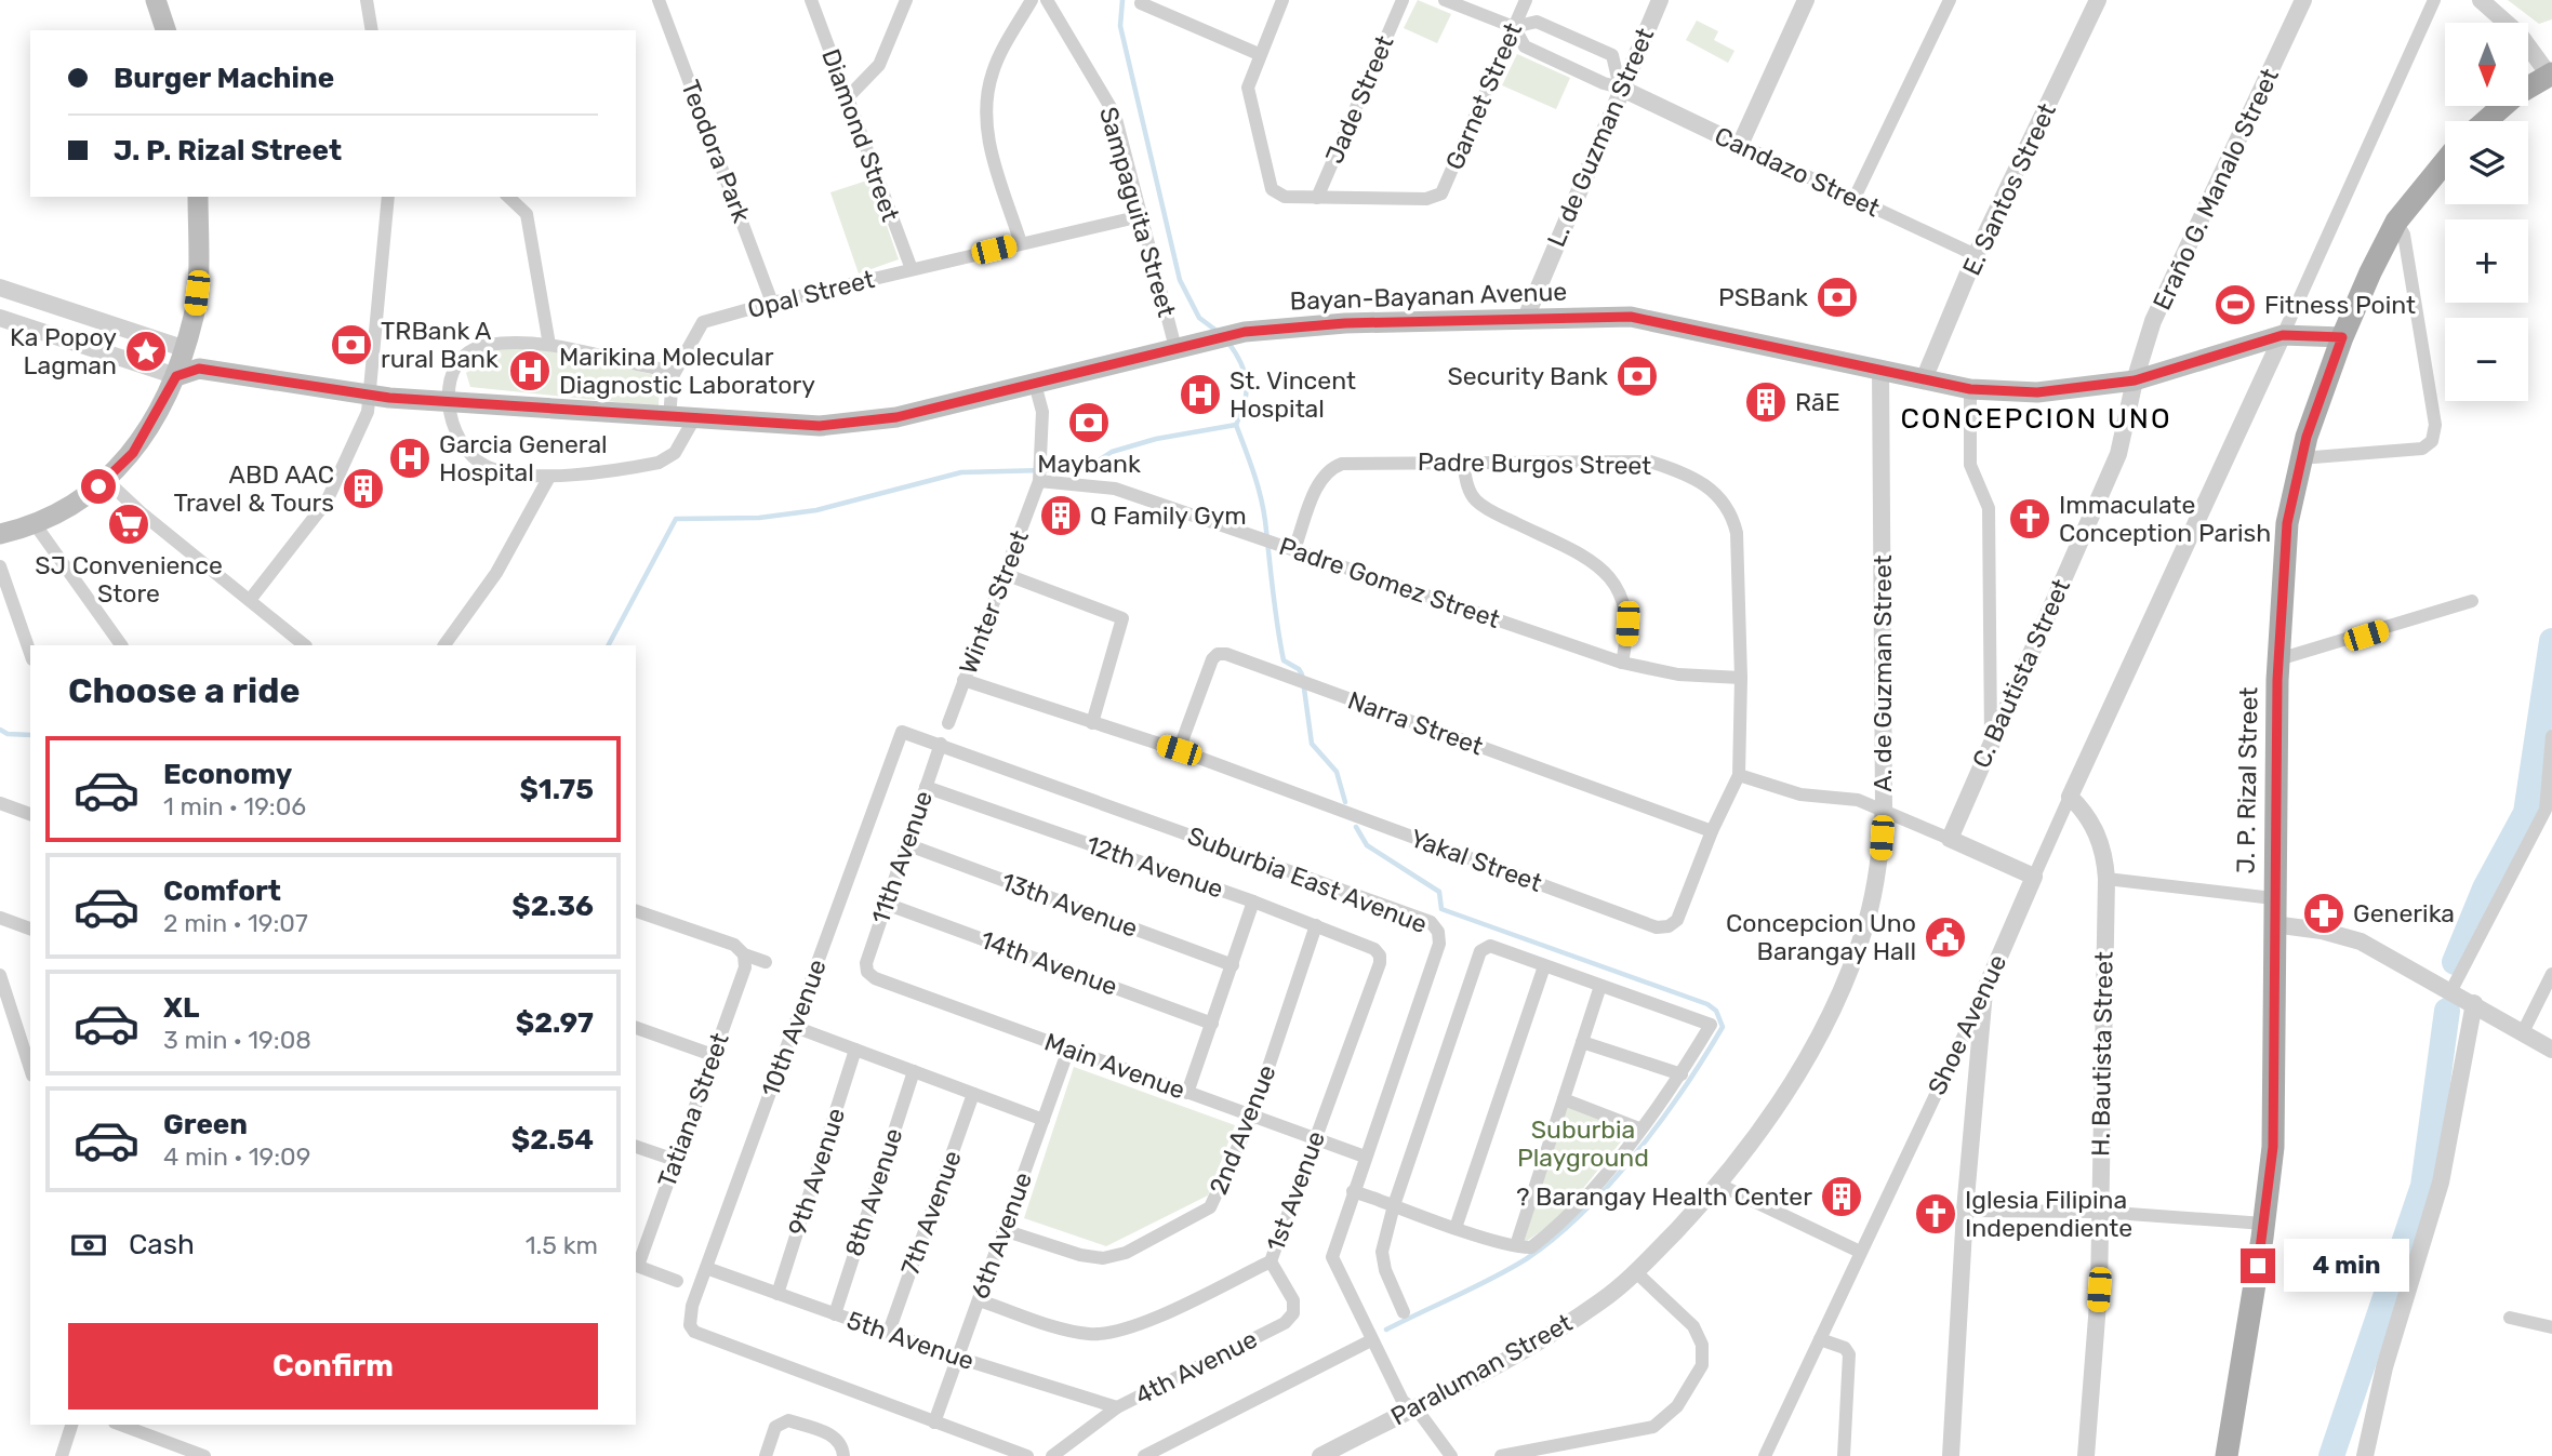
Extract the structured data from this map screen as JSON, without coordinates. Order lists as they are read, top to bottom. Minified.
{"streets":{"main road":["Bayan-Bayanan Avenue","J. P. Rizal Street"],"street":["Garnet Street","Jade Street","Diamond Street","L. de Guzman Street","Teodora Park","Candazo Street","E. Santos Street","Eraño G. Manalo Street","Sampaguita Street","Opal Street","Padre Burgos Street","Padre Gomez Street","Winter Street","A. de Guzman Street","C. Bautista Street","Narra Street","11th Avenue","Yakal Street","12th Avenue","Suburbia East Avenue","13th Avenue","14th Avenue","Shoe Avenue","10th Avenue","H. Bautista Street","Main Avenue","Tatiana Street","2nd Avenue","9th Avenue","1st Avenue","8th Avenue","7th Avenue","6th Avenue","5th Avenue","4th Avenue","Paraluman Street"]},"crossings":[["Garnet Street","Jade Street"],["Diamond Street","Opal Street"],["L. de Guzman Street","Candazo Street"],["L. de Guzman Street","Bayan-Bayanan Avenue"],["Teodora Park","Opal Street"],["Candazo Street","E. Santos Street"],["E. Santos Street","Bayan-Bayanan Avenue"],["Eraño G. Manalo Street","Bayan-Bayanan Avenue"],["Eraño G. Manalo Street","C. Bautista Street"],["Sampaguita Street","Opal Street"],["Sampaguita Street","Bayan-Bayanan Avenue"],["Opal Street","Bayan-Bayanan Avenue"],["Bayan-Bayanan Avenue","A. de Guzman Street"],["Bayan-Bayanan Avenue","C. Bautista Street"],["Bayan-Bayanan Avenue","J. P. Rizal Street"],["Padre Burgos Street","Padre Gomez Street"],["Padre Burgos Street","Yakal Street"],["Padre Gomez Street","Winter Street"],["Winter Street","Yakal Street"],["A. de Guzman Street","Paraluman Street"],["Narra Street","Yakal Street"],["11th Avenue","12th Avenue"],["11th Avenue","Suburbia East Avenue"],["11th Avenue","13th Avenue"],["11th Avenue","14th Avenue"],["11th Avenue","Main Avenue"],["12th Avenue","2nd Avenue"],["12th Avenue","1st Avenue"],["Suburbia East Avenue","10th Avenue"],["Suburbia East Avenue","Main Avenue"],["Suburbia East Avenue","Paraluman Street"],["Shoe Avenue","H. Bautista Street"],["10th Avenue","6th Avenue"],["10th Avenue","5th Avenue"],["Main Avenue","2nd Avenue"],["Main Avenue","1st Avenue"],["Main Avenue","6th Avenue"],["2nd Avenue","6th Avenue"],["9th Avenue","5th Avenue"],["1st Avenue","6th Avenue"],["1st Avenue","4th Avenue"],["8th Avenue","5th Avenue"],["7th Avenue","5th Avenue"],["6th Avenue","5th Avenue"],["5th Avenue","4th Avenue"]],"districts":["CONCEPCION UNO"],"parks":["Suburbia Playground"],"places":{"bank":["PSBank","TRBank A rural Bank","Security Bank","Maybank"],"sports":["Fitness Point"],"place":["Ka Popoy Lagman"],"hospital":["Marikina Molecular Diagnostic Laboratory","St. Vincent Hospital","Garcia General Hospital"],"building":["RāE","ABD AAC Travel & Tours","Q Family Gym","? Barangay Health Center"],"church":["Immaculate Conception Parish","Iglesia Filipina Independiente"],"supermarket":["SJ Convenience Store"],"pharmacy":["Generika"],"public building":["Concepcion Uno Barangay Hall"]},"north":"bottom","page":{"map_buttons":["+","−"],"banner":["Burger Machine","J. P. Rizal Street"],"heading":"Choose a ride","list":[{"name":"Economy","note":"1 min · 19:06","value":"$1.75"},{"name":"Comfort","note":"2 min · 19:07","value":"$2.36"},{"name":"XL","note":"3 min · 19:08","value":"$2.97"},{"name":"Green","note":"4 min · 19:09","value":"$2.54"}],"pay":["Cash","1.5 km"],"bubble":"4 min","buttons":"Confirm"}}
